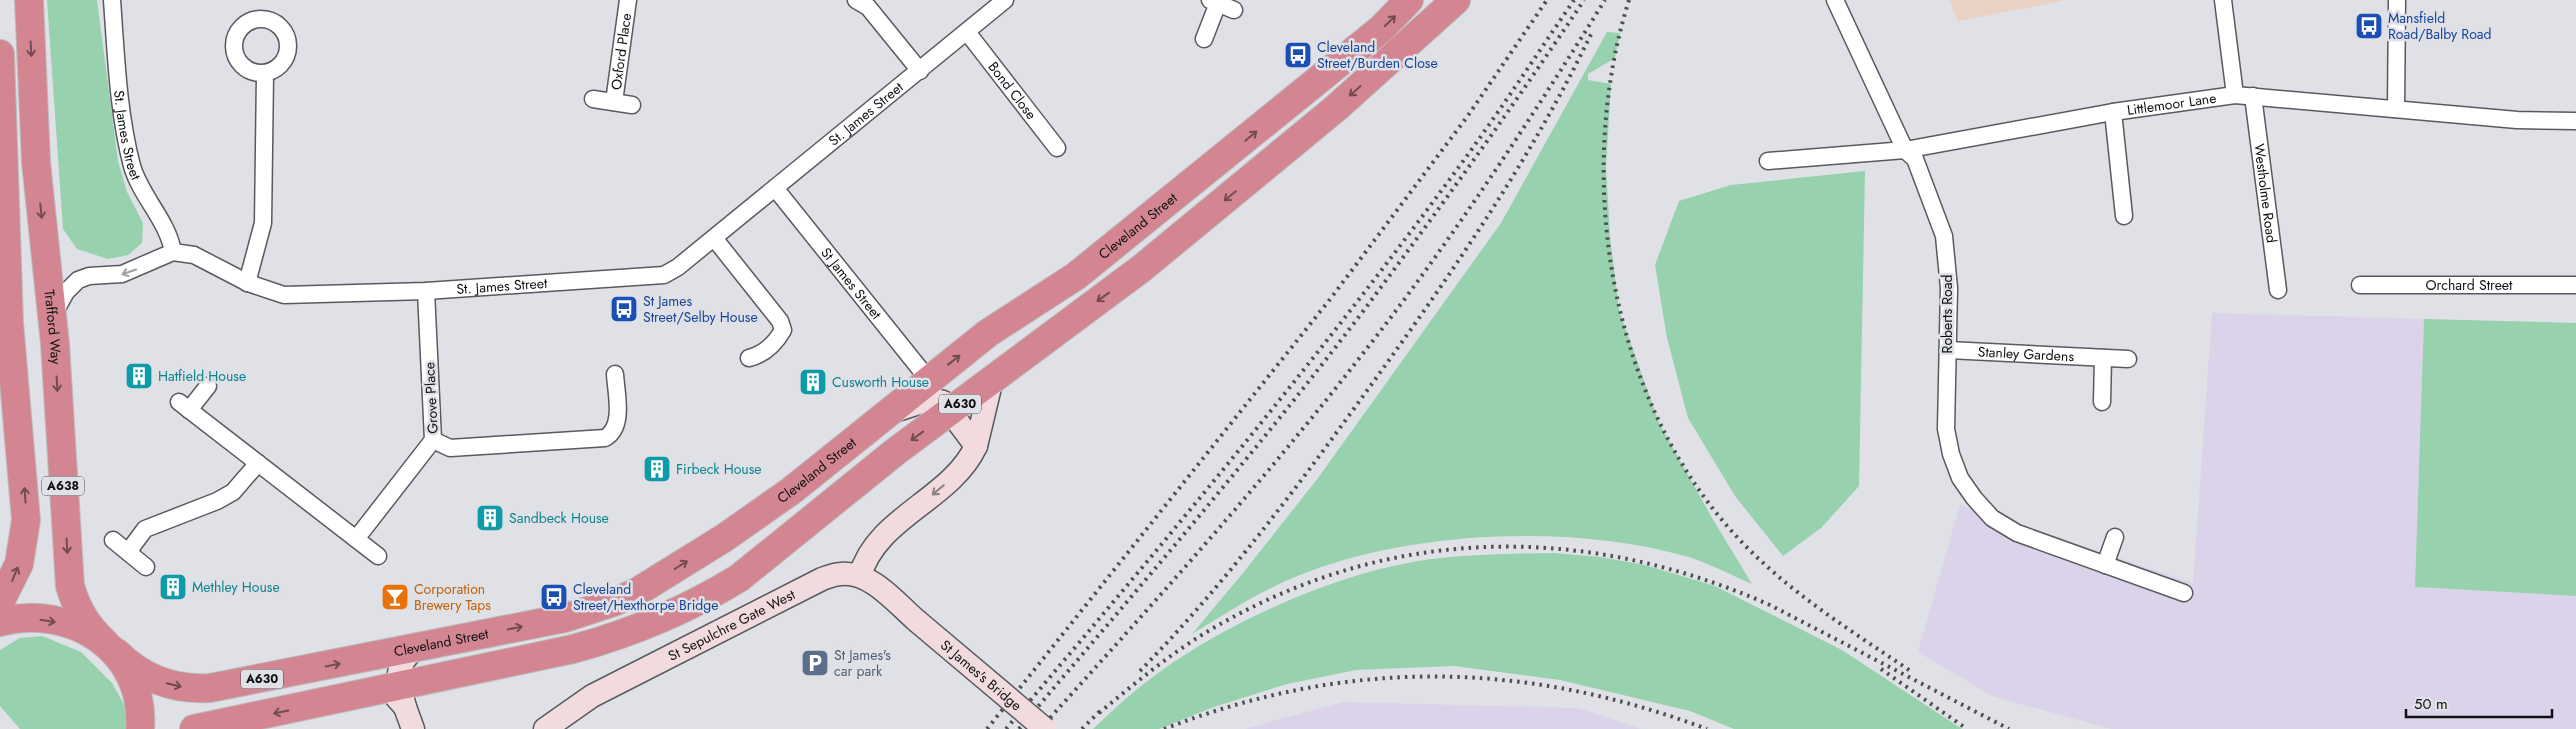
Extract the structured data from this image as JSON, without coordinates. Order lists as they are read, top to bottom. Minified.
{"streets":{"highway":["Cleveland Street","Trafford Way","A630","A638"],"street":["Oxford Place","Bond Close","Littlemoor Lane","St. James Street","Westholme Road","St James Street","Orchard Street","Roberts Road","Stanley Gardens","Grove Place","St Sepulchre Gate West","St James's Bridge"]},"crossings":[["Bond Close","St. James Street"],["Littlemoor Lane","Westholme Road"],["Littlemoor Lane","Roberts Road"],["St. James Street","St James Street"],["St. James Street","Grove Place"],["Cleveland Street","St James Street"],["Cleveland Street","Trafford Way"],["Cleveland Street","A638"],["Roberts Road","Stanley Gardens"],["Trafford Way","A638"],["St Sepulchre Gate West","St James's Bridge"]],"places":{"bus stop":["Mansfield Road/Balby Road","Cleveland Street/Burden Close","St James Street/Selby House","Cleveland Street/Hexthorpe Bridge"],"building":["Hatfield House","Cusworth House","Firbeck House","Sandbeck House","Methley House"],"bar":["Corporation Brewery Taps"],"parking":["St James's car park"]},"scale_bar":"50 m"}
